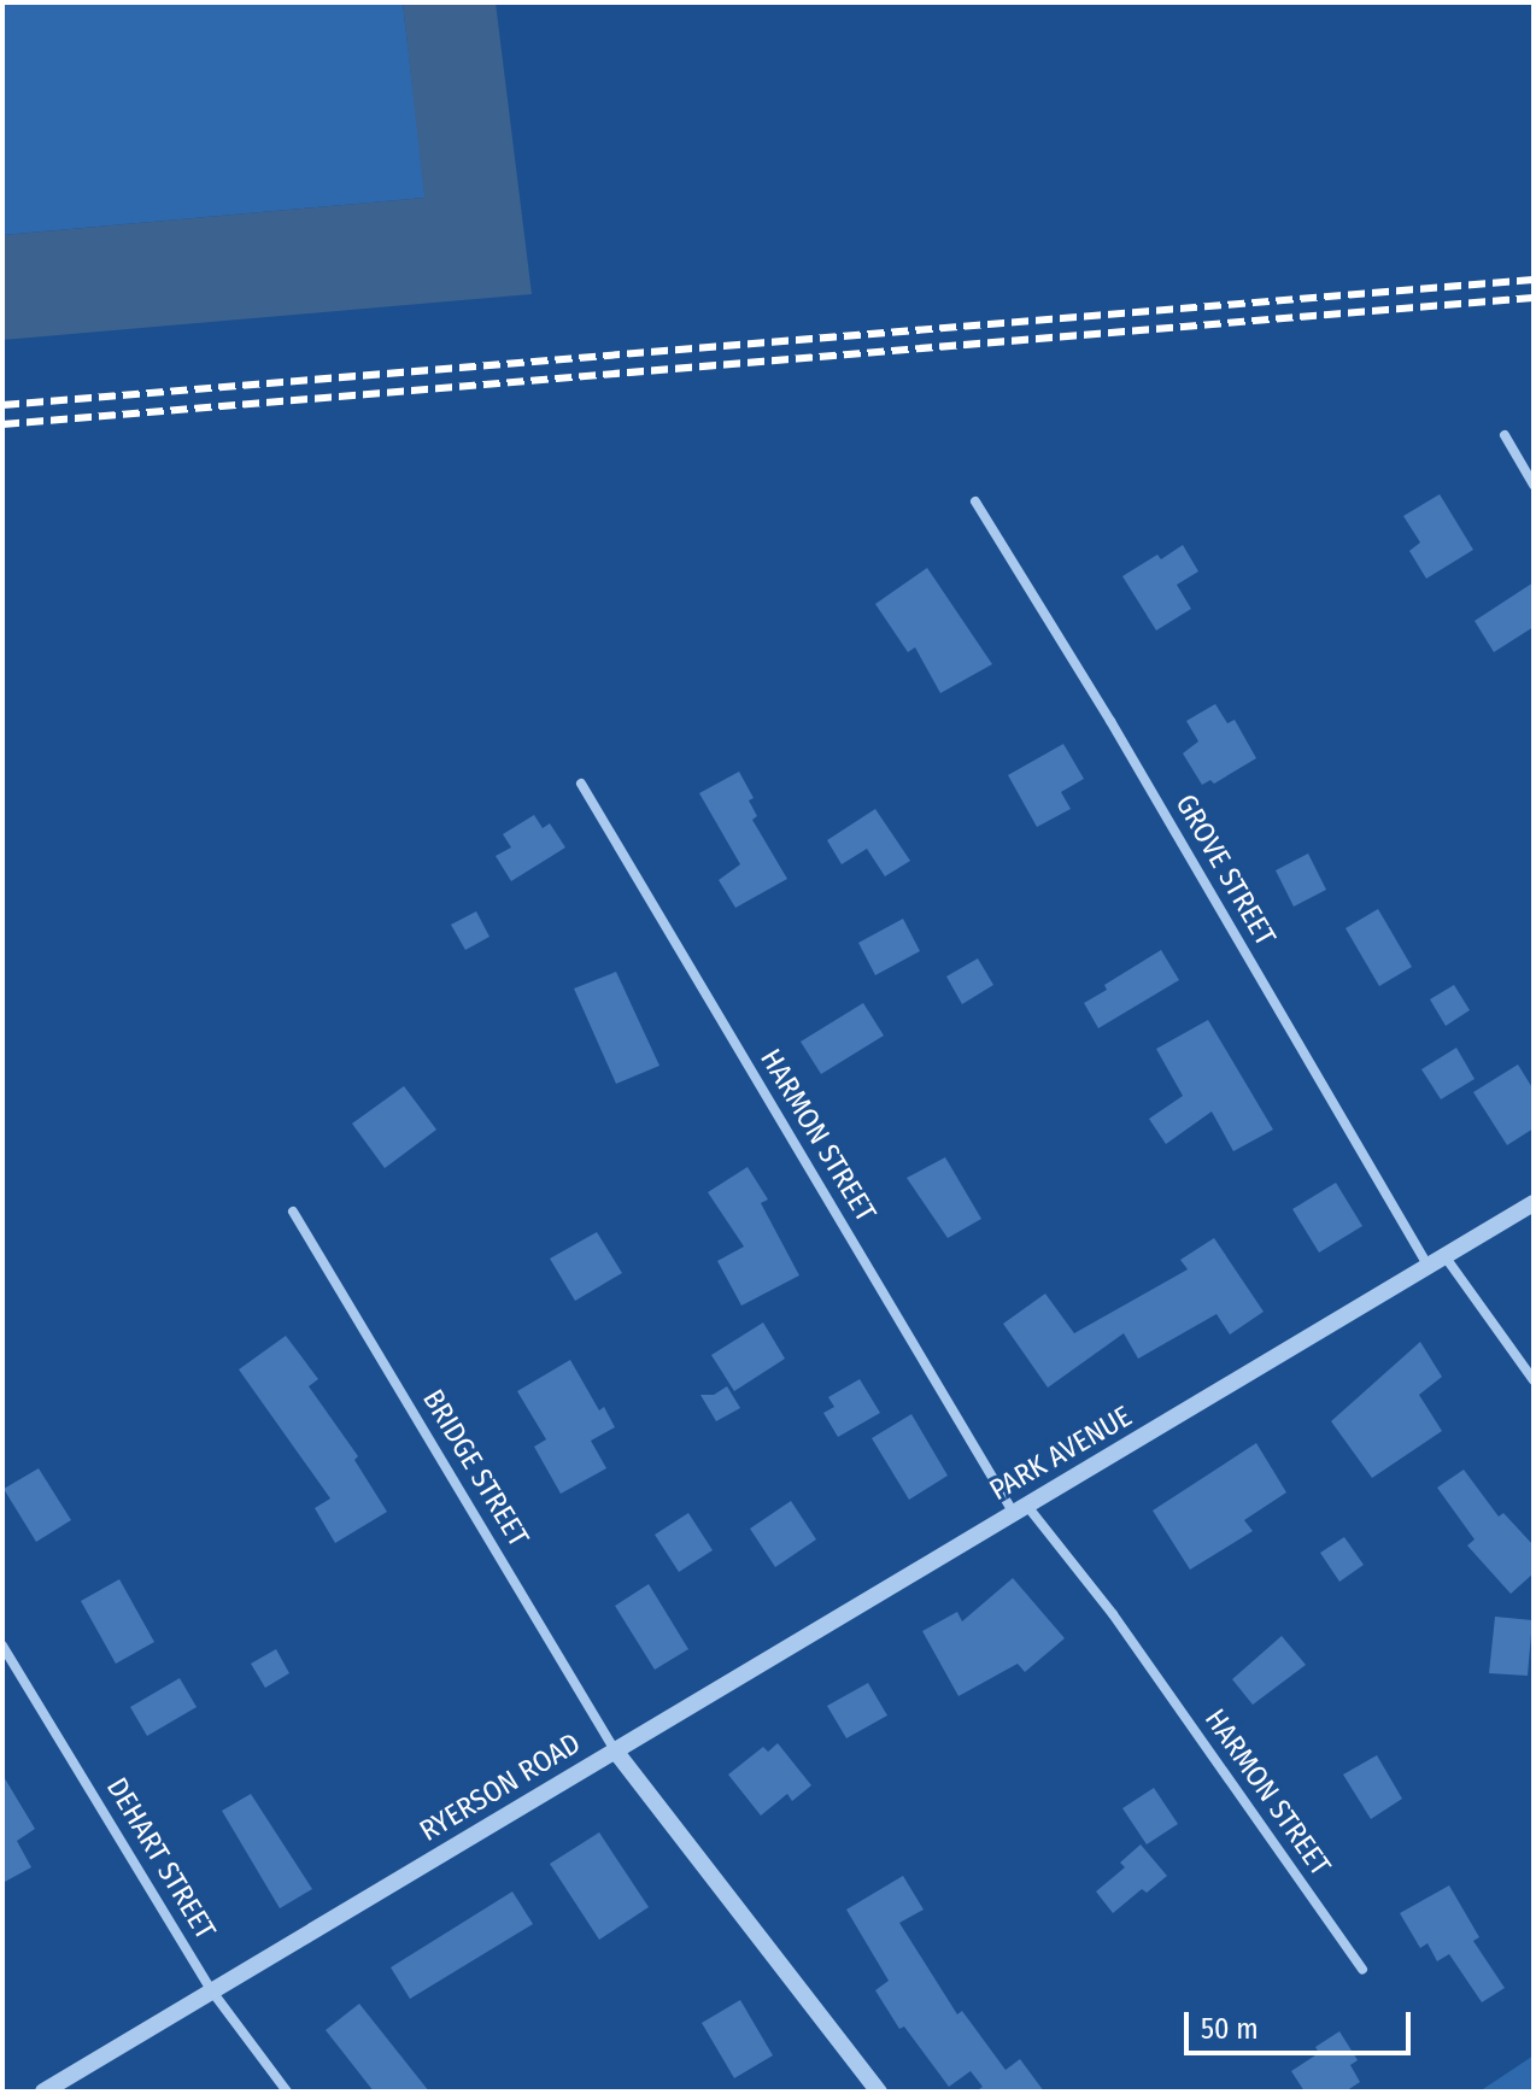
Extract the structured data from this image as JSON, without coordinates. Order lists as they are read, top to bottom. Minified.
{"streets":{"street":["GROVE STREET","HARMON STREET","PARK AVENUE","BRIDGE STREET","RYERSON ROAD","DEHART STREET"]},"crossings":[["GROVE STREET","PARK AVENUE"],["HARMON STREET","PARK AVENUE"],["PARK AVENUE","BRIDGE STREET"],["PARK AVENUE","RYERSON ROAD"],["BRIDGE STREET","RYERSON ROAD"],["RYERSON ROAD","DEHART STREET"]],"scale_bar":"50 m"}
